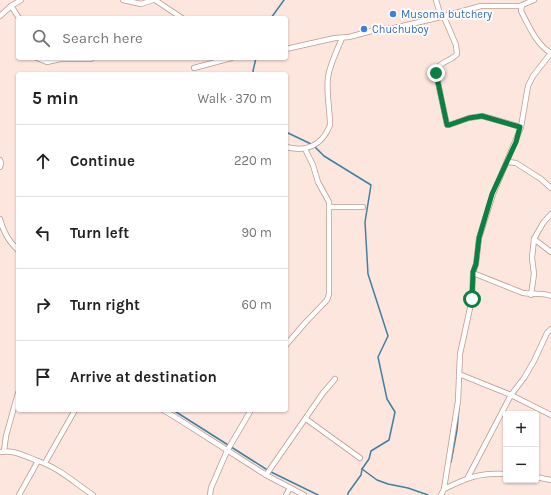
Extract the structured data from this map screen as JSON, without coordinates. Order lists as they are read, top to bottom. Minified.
{"places":["Musoma butchery","Chuchuboy"],"page":{"search":"Search here","heading":["5 min","Walk · 370 m"],"list":[["Continue","220 m"],["Turn left","90 m"],["Turn right","60 m"],"Arrive at destination"],"map_buttons":["+","−"]}}
